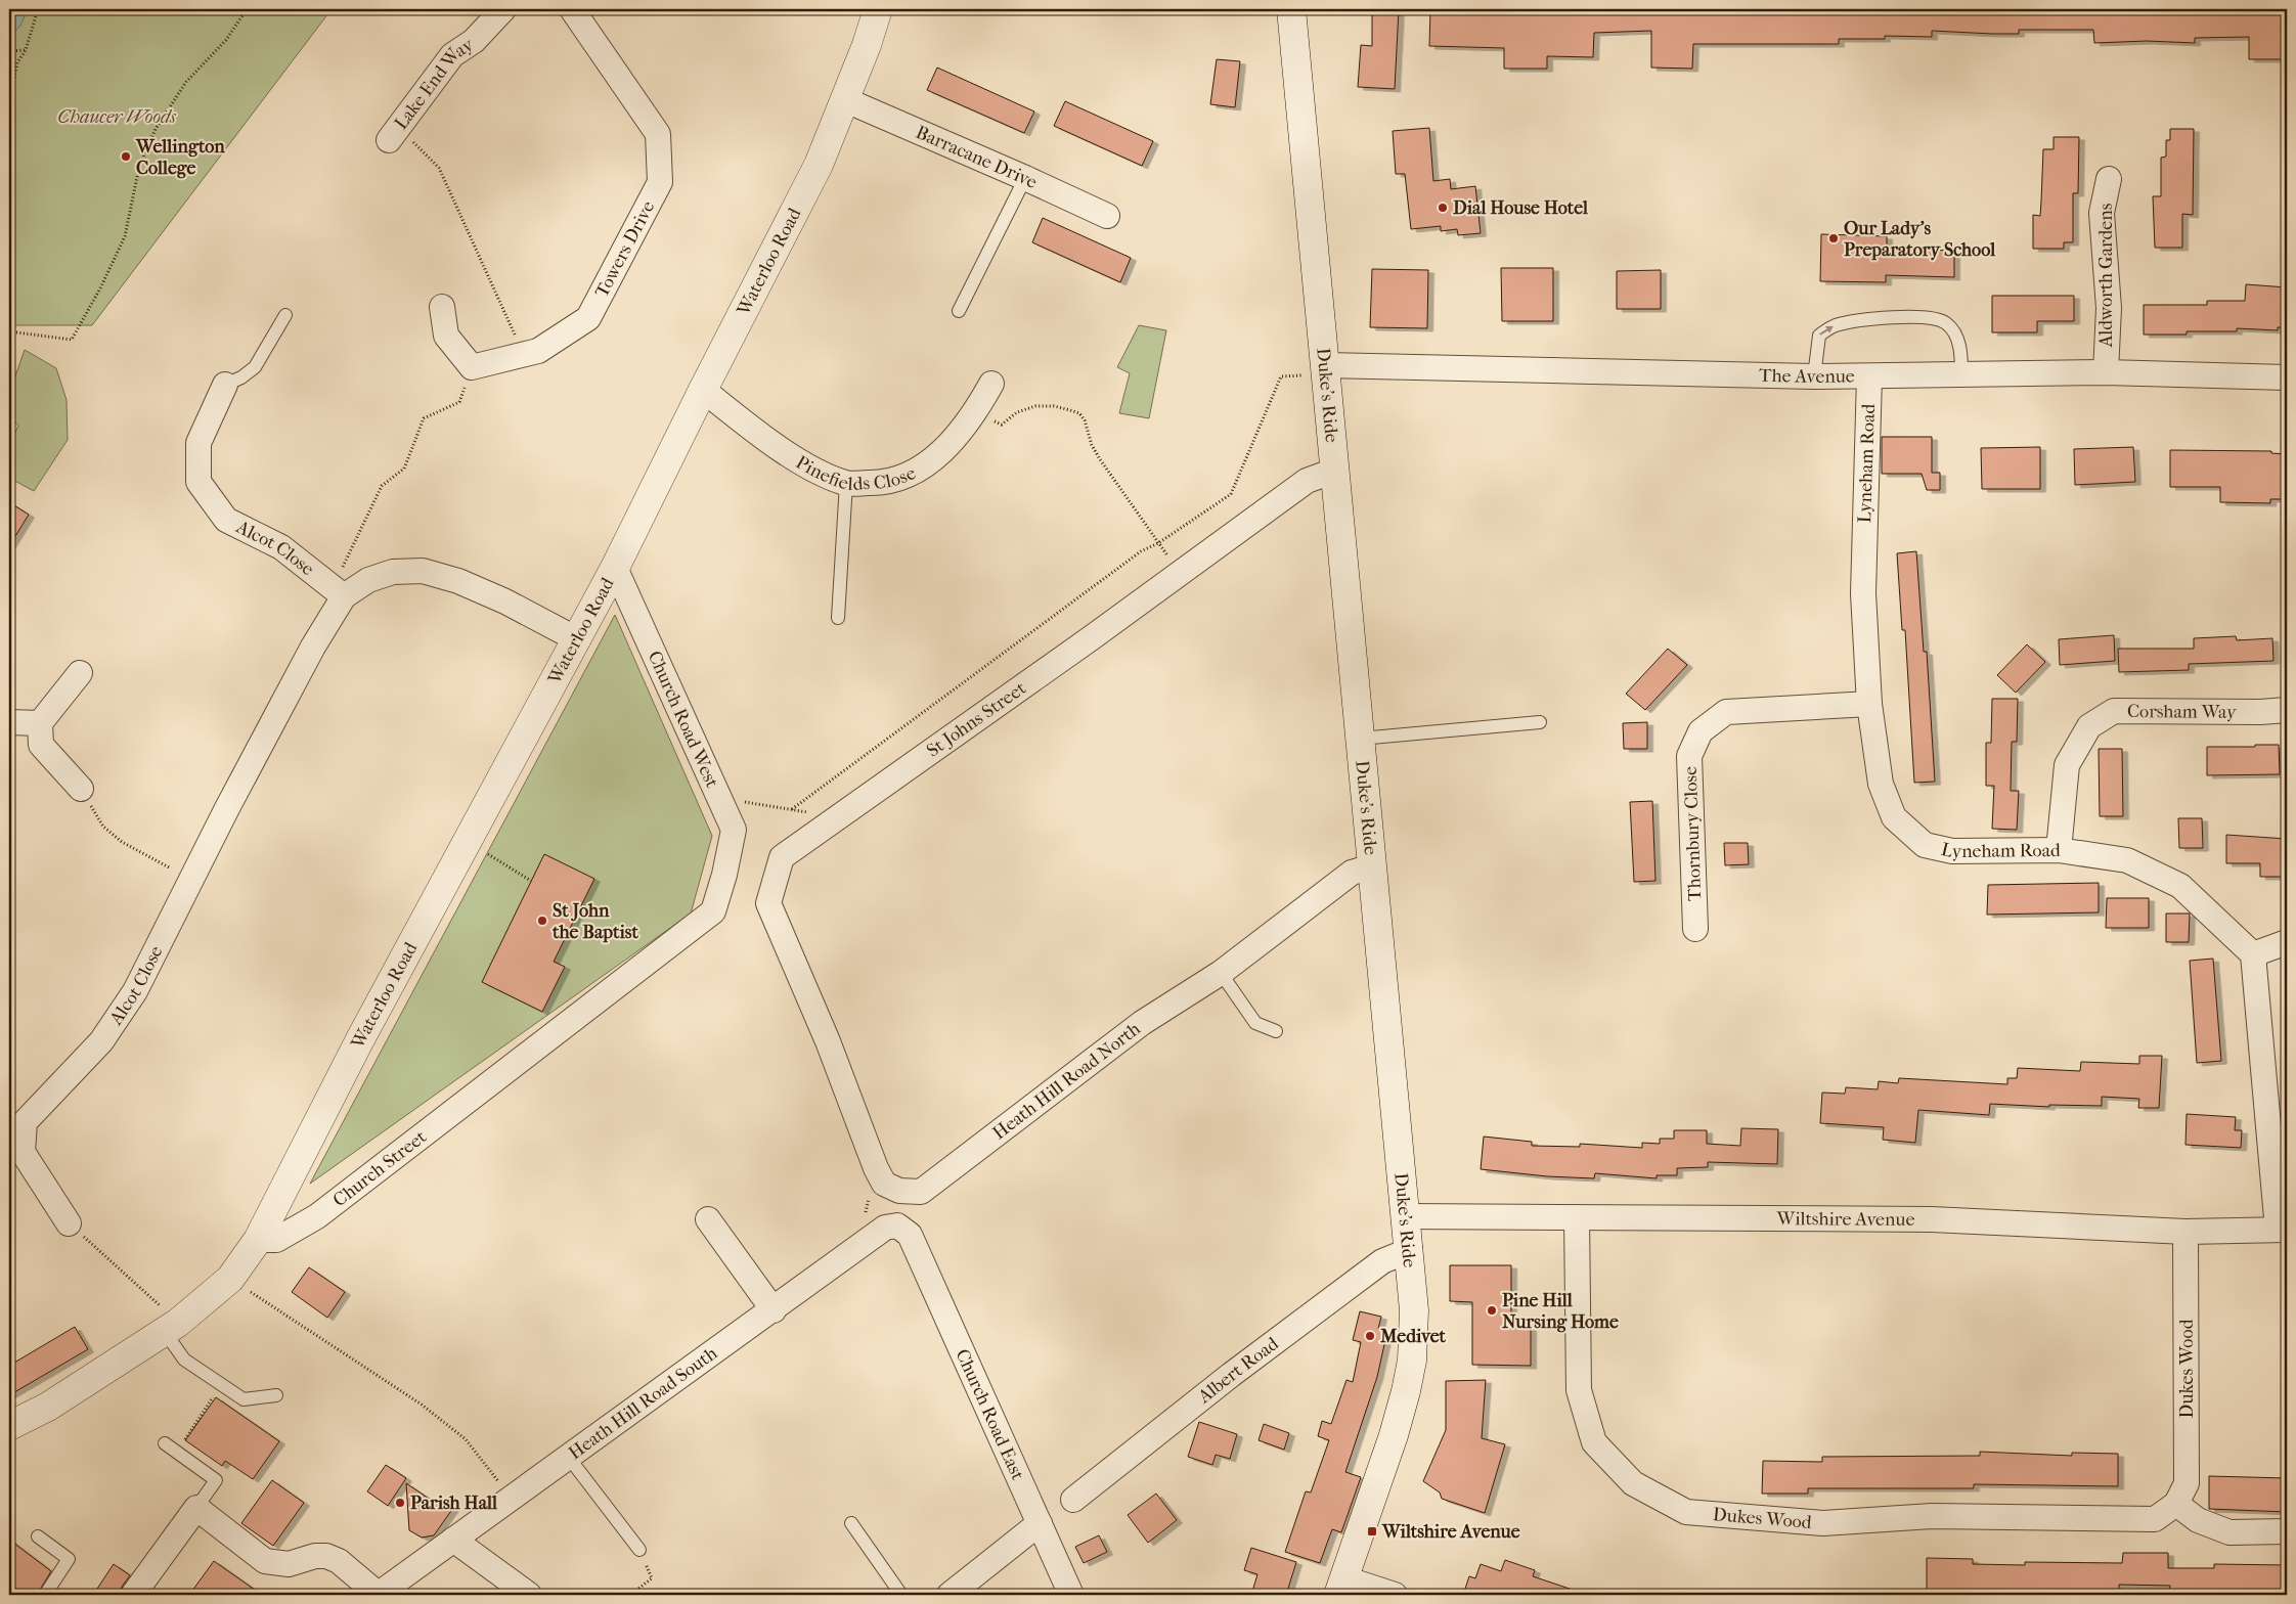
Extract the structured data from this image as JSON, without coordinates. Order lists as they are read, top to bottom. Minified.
{"streets":{"street":["Lake End Way","Barracane Drive","Towers Drive","Waterloo Road","Aldworth Gardens","The Avenue","Duke's Ride","Pinefields Close","Lyneham Road","Alcot Close","Corsham Way","Church Road West","St Johns Street","Thornbury Close","Heath Hill Road North","Church Street","Wiltshire Avenue","Dukes Wood","Albert Road","Heath Hill Road South","Church Road East"]},"crossings":[["Barracane Drive","Waterloo Road"],["Waterloo Road","Pinefields Close"],["Waterloo Road","Alcot Close"],["Waterloo Road","Church Road West"],["Waterloo Road","Church Street"],["Aldworth Gardens","The Avenue"],["The Avenue","Duke's Ride"],["The Avenue","Lyneham Road"],["Duke's Ride","St Johns Street"],["Duke's Ride","Heath Hill Road North"],["Duke's Ride","Wiltshire Avenue"],["Duke's Ride","Albert Road"],["Lyneham Road","Corsham Way"],["Lyneham Road","Thornbury Close"],["Church Road West","Church Street"],["St Johns Street","Heath Hill Road North"],["Wiltshire Avenue","Dukes Wood"],["Heath Hill Road South","Church Road East"]],"parks":["Chaucer Woods"],"places":{"other":["Wellington College","Dial House Hotel","Our Lady's Preparatory School","St John the Baptist","Pine Hill Nursing Home","Medivet","Parish Hall"],"transit":["Wiltshire Avenue"]}}
